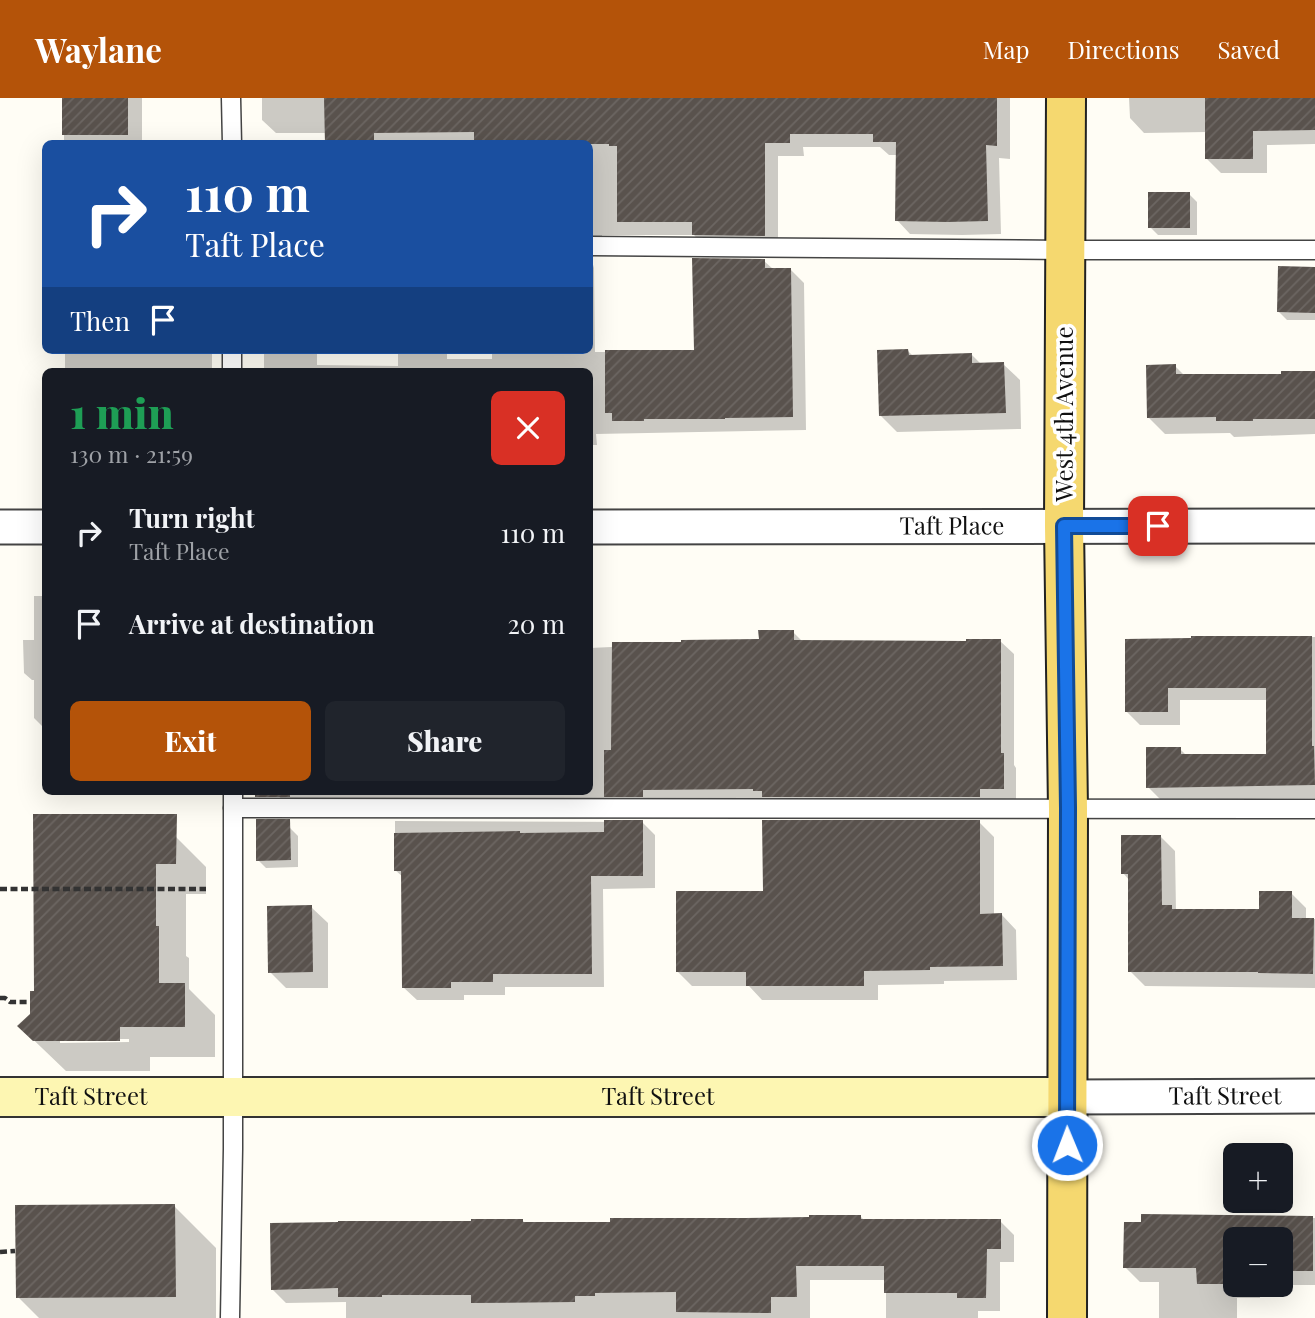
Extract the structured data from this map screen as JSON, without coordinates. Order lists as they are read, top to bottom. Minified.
{"streets":{"main road":["West 4th Avenue"],"street":["Taft Place","Taft Street"]},"crossings":[["West 4th Avenue","Taft Place"],["West 4th Avenue","Taft Street"]],"page":{"header":"Waylane","nav":["Map","Directions","Saved"],"turn":["110 m","Taft Place"],"then":"Then","heading":["1 min","130 m · 21:59"],"list":[{"name":"Turn right","note":"Taft Place","value":"110 m"},{"name":"Arrive at destination","value":"20 m"}],"buttons":["Exit","Share"],"map_buttons":["+","−"]}}
